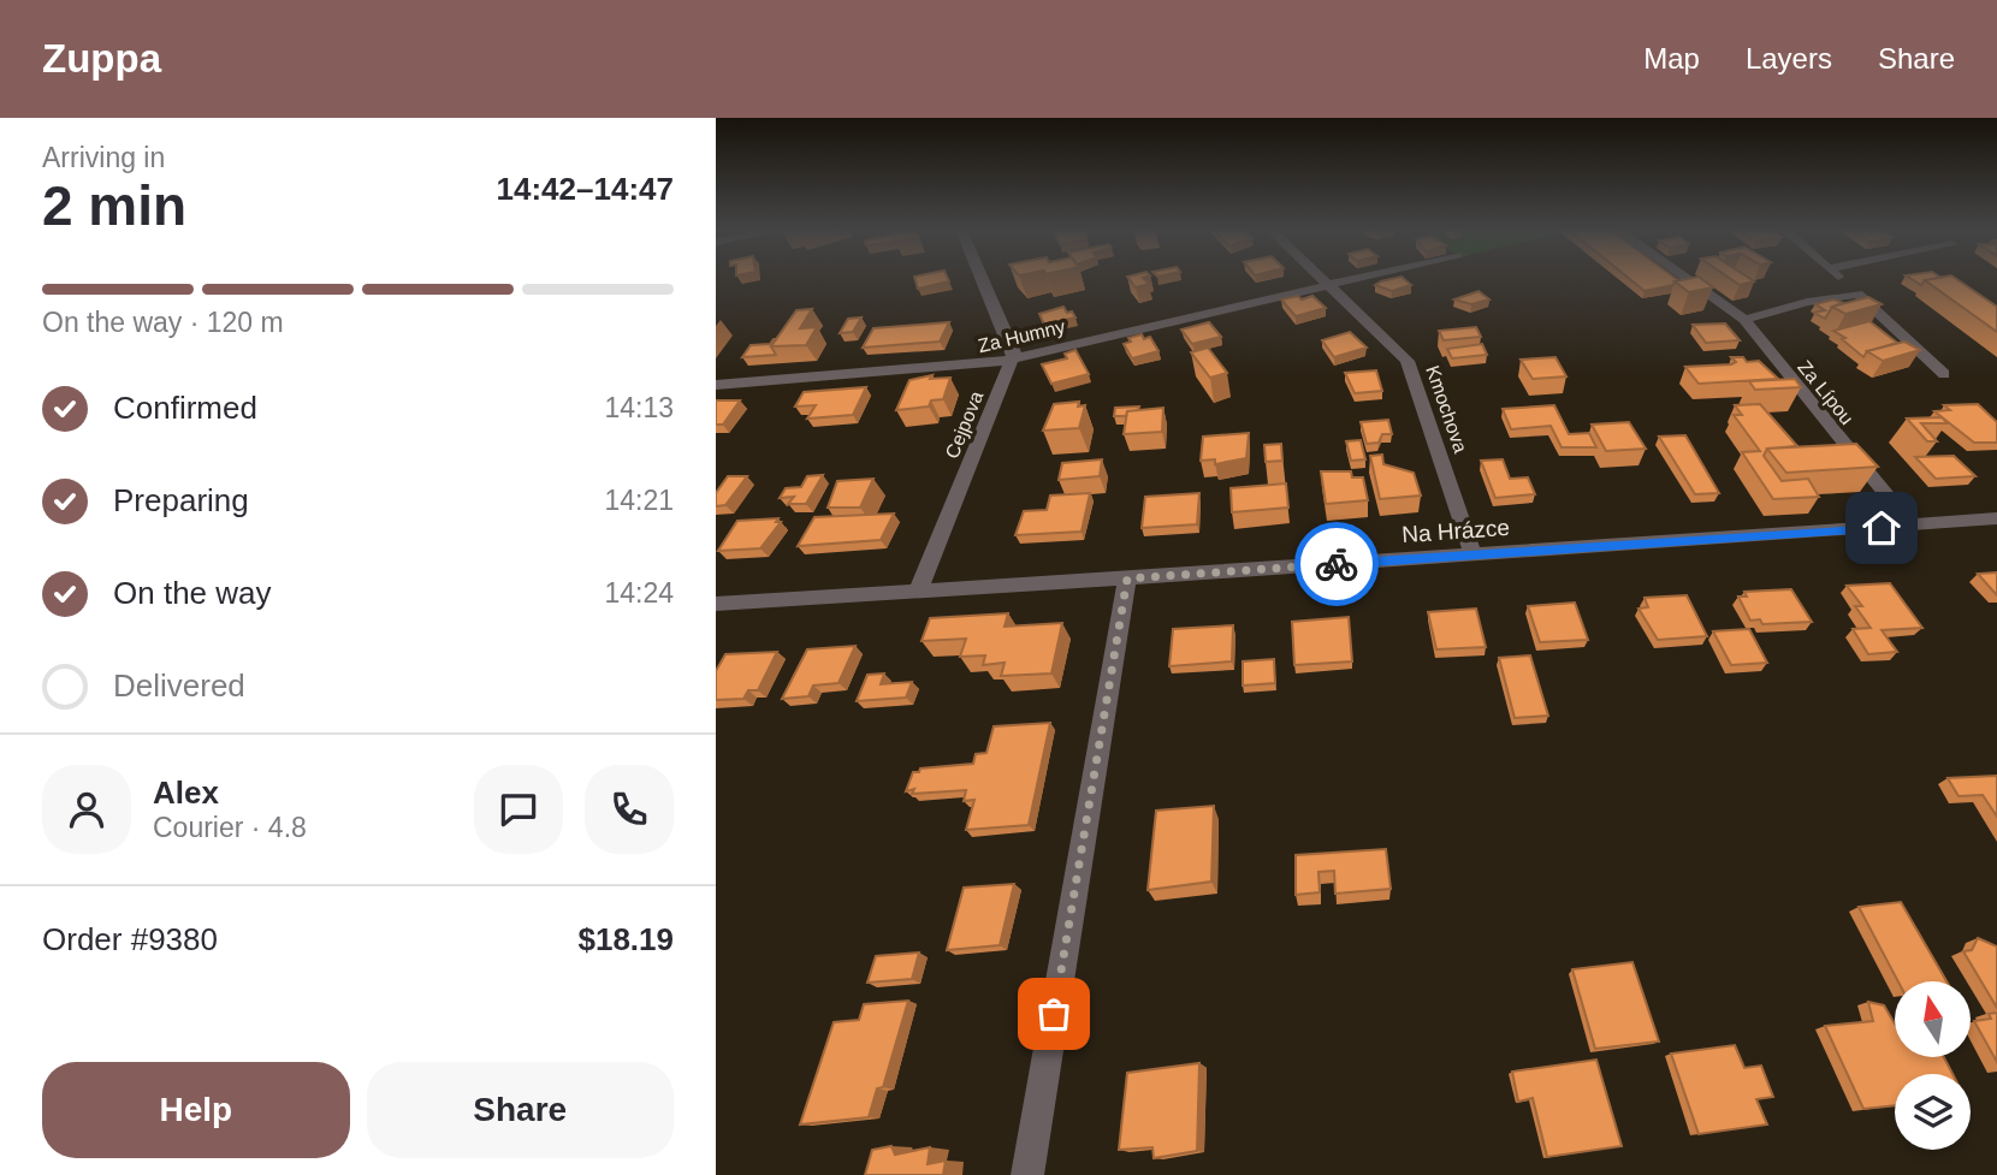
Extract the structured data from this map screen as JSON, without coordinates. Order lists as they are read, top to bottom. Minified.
{"streets":{"street":["Za Humny","Za Lípou","Kmochova","Cejpova","Na Hrázce"]},"crossings":[["Za Humny","Kmochova"],["Za Humny","Cejpova"],["Za Lípou","Na Hrázce"],["Kmochova","Na Hrázce"],["Cejpova","Na Hrázce"]],"north":"top","page":{"header":"Zuppa","nav":["Map","Layers","Share"],"heading":["2 min","Arriving in","14:42–14:47"],"panel":["Alex","Courier · 4.8","Order #9380","$18.19"],"bar":"On the way · 120 m","list":[["Confirmed","14:13"],["Preparing","14:21"],["On the way","14:24"],"Delivered"],"buttons":["Help","Share"]}}
